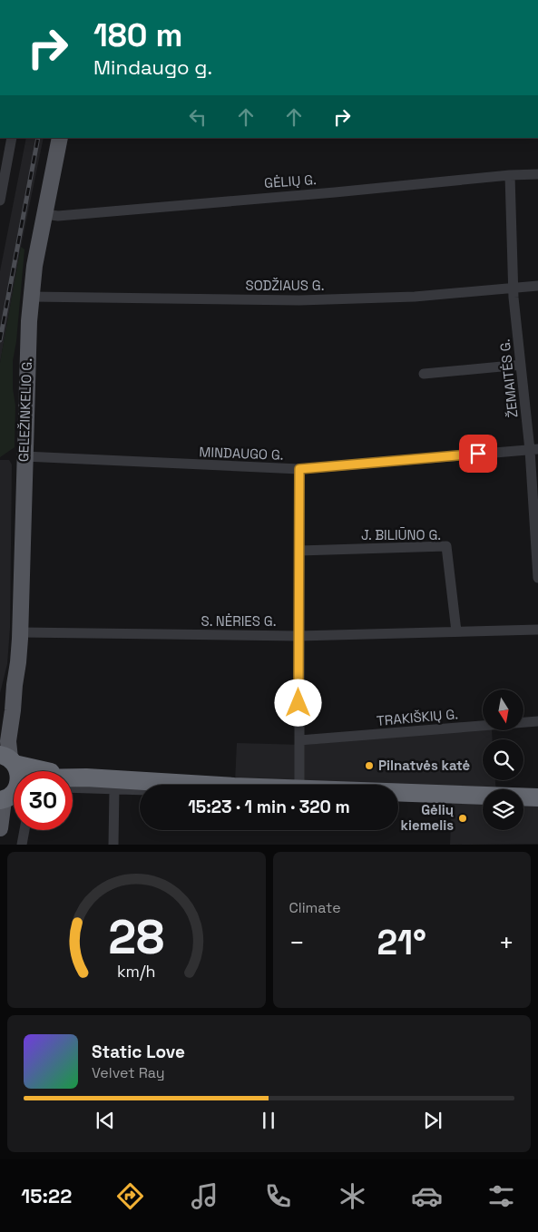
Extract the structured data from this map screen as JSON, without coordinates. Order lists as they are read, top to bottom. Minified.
{"streets":{"main road":["GELEŽINKELIO G."],"street":["GĖLIŲ G.","SODŽIAUS G.","ŽEMAITĖS G.","MINDAUGO G.","J. BILIŪNO G.","S. NĖRIES G.","TRAKIŠKIŲ G."]},"crossings":[["GĖLIŲ G.","ŽEMAITĖS G."],["GĖLIŲ G.","GELEŽINKELIO G."],["SODŽIAUS G.","ŽEMAITĖS G."],["SODŽIAUS G.","GELEŽINKELIO G."],["ŽEMAITĖS G.","MINDAUGO G."],["GELEŽINKELIO G.","MINDAUGO G."],["GELEŽINKELIO G.","S. NĖRIES G."],["J. BILIŪNO G.","S. NĖRIES G."]],"places":["Pilnatvės katė","Gėlių kiemelis"],"north":"bottom","page":{"turn":["180 m","Mindaugo g."],"limit":"30","trip":"15:23 · 1 min · 320 m","tile":"Climate","heat":["−","21°","+"],"song":["Static Love","Velvet Ray"],"tabs":"15:22","gauge":["28","km/h"]}}
